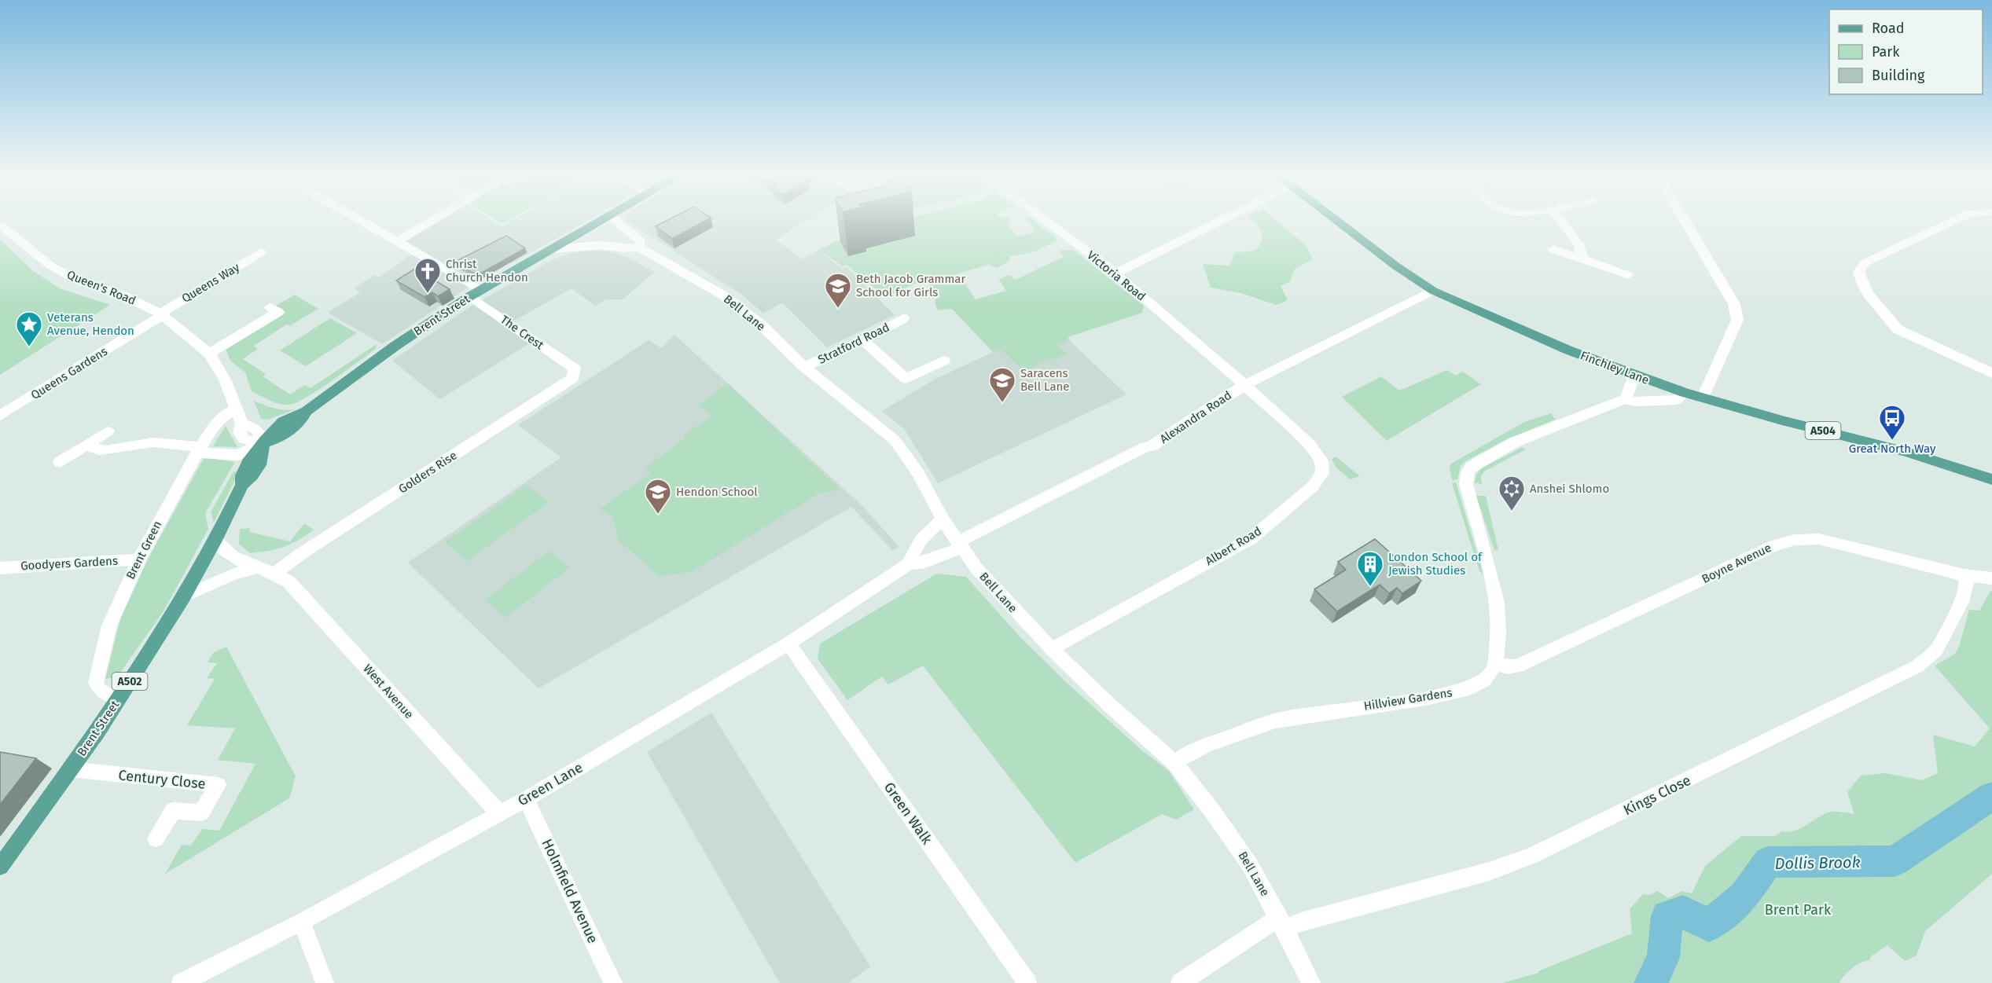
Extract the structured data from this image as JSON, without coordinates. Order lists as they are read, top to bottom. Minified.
{"streets":{"main road":["Brent Street","Finchley Lane","A504","A502"],"street":["Victoria Road","Queens Way","Queen's Road","Bell Lane","The Crest","Stratford Road","Queens Gardens","Alexandra Road","Golders Rise","Albert Road","Brent Green","Goodyers Gardens","Boyne Avenue","West Avenue","Hillview Gardens","Century Close","Green Lane","Kings Close","Green Walk","Holmfield Avenue"]},"crossings":[["Victoria Road","Alexandra Road"],["Victoria Road","Albert Road"],["Queens Way","Queen's Road"],["Queens Way","Queens Gardens"],["Queen's Road","Brent Street"],["Queen's Road","Queens Gardens"],["Queen's Road","Brent Green"],["Bell Lane","Brent Street"],["Bell Lane","Stratford Road"],["Bell Lane","Alexandra Road"],["Bell Lane","Albert Road"],["Bell Lane","Hillview Gardens"],["Bell Lane","Green Lane"],["Bell Lane","Kings Close"],["Brent Street","The Crest"],["Brent Street","Brent Green"],["Brent Street","Century Close"],["The Crest","Golders Rise"],["Finchley Lane","Alexandra Road"],["Finchley Lane","Hillview Gardens"],["Alexandra Road","Albert Road"],["Alexandra Road","Green Lane"],["Golders Rise","West Avenue"],["Brent Green","Goodyers Gardens"],["Boyne Avenue","Hillview Gardens"],["Boyne Avenue","Kings Close"],["West Avenue","Green Lane"],["Green Lane","Green Walk"],["Green Lane","Holmfield Avenue"]],"water":["Dollis Brook"],"parks":["Brent Park"],"places":{"church":["Christ Church Hendon"],"school or university":["Beth Jacob Grammar School for Girls","Saracens Bell Lane","Hendon School"],"place":["Veterans Avenue, Hendon"],"bus stop":["Great North Way"],"synagogue":["Anshei Shlomo"],"building":["London School of Jewish Studies"]},"legend":["Road","Park","Building"]}
